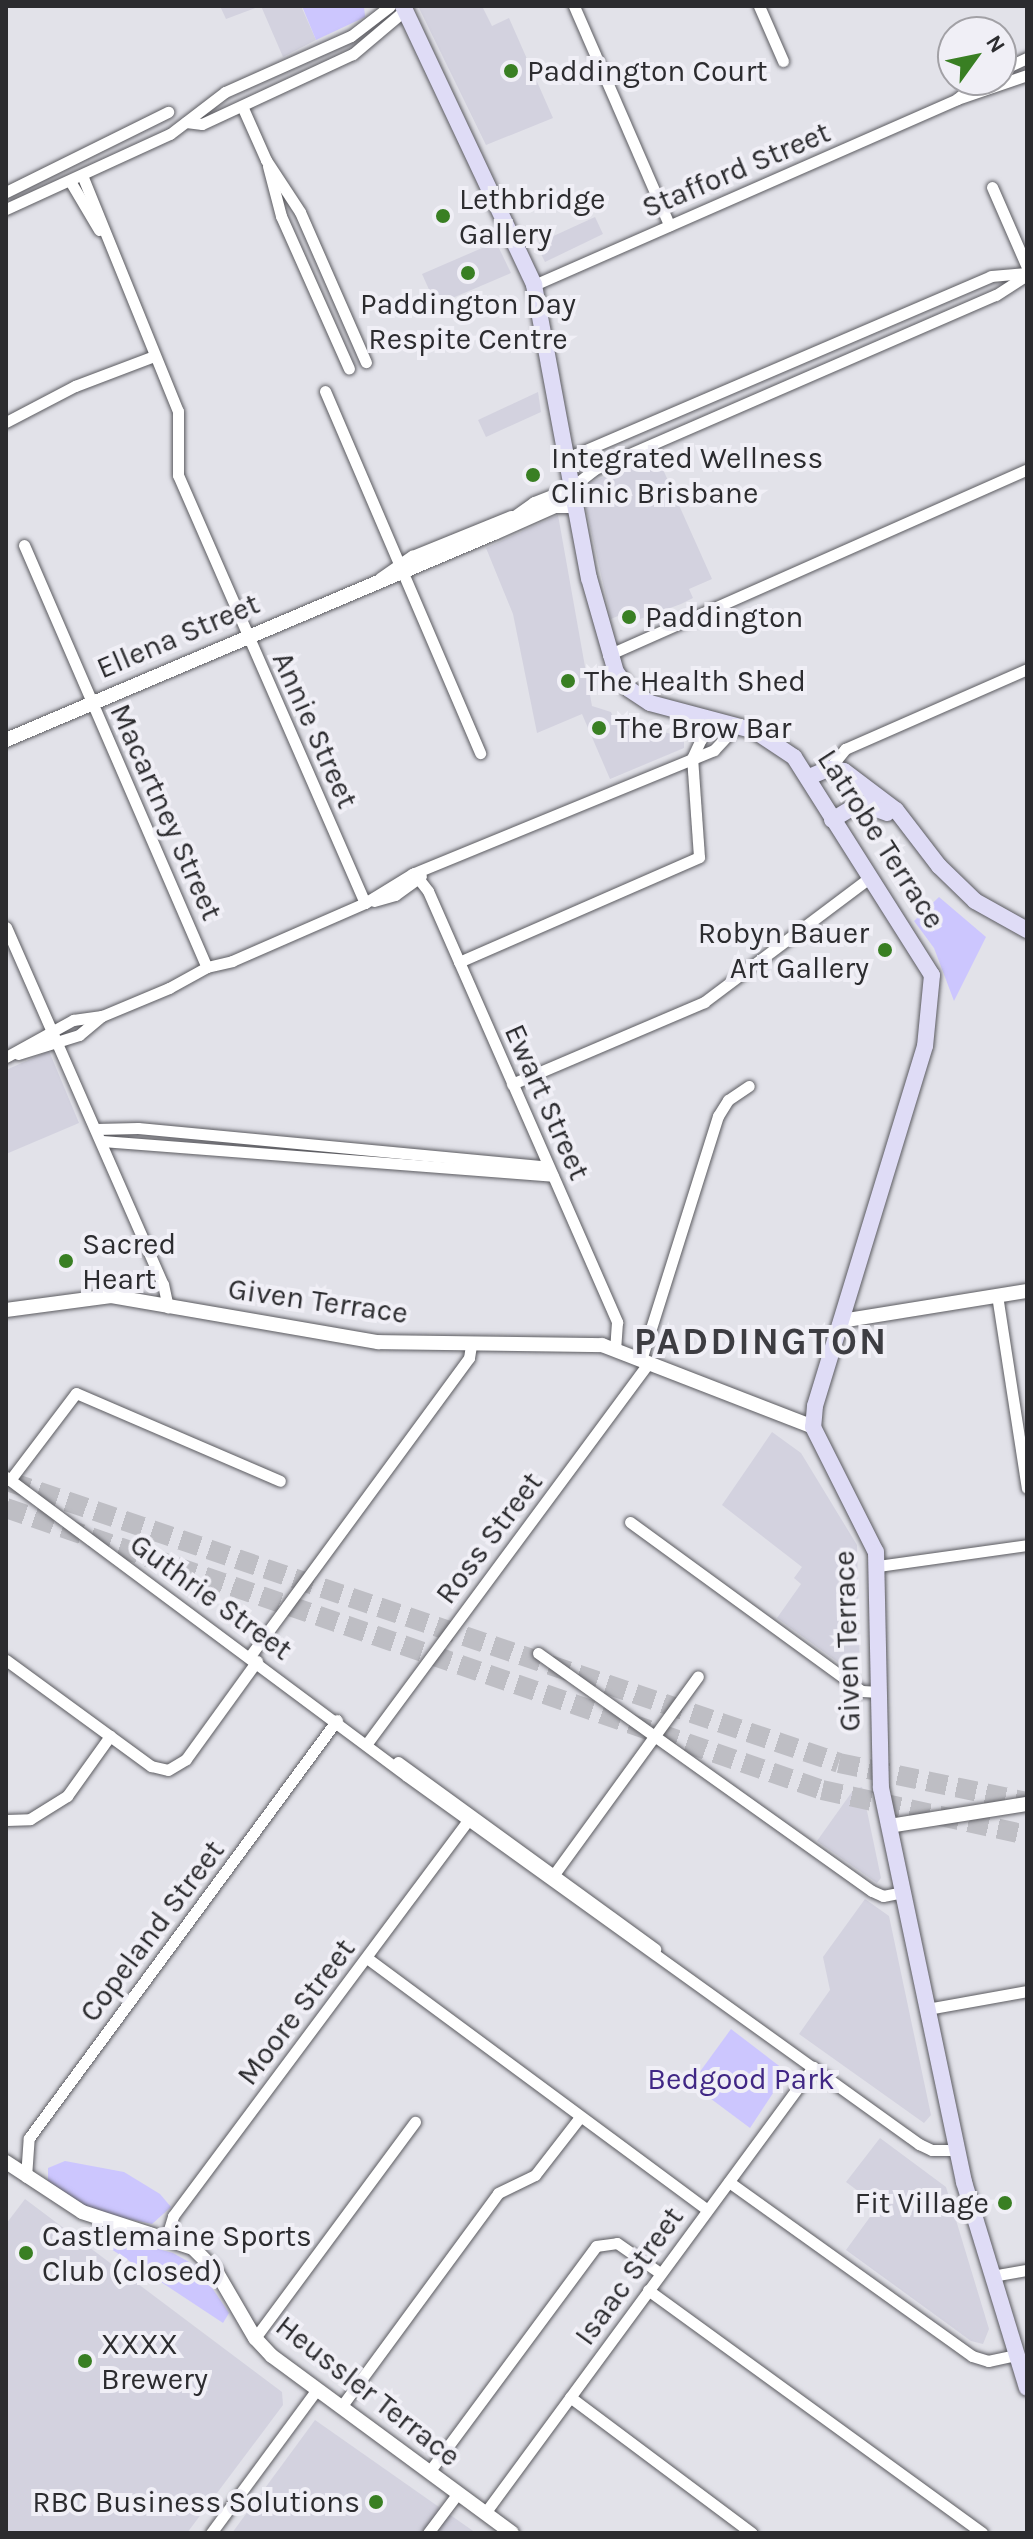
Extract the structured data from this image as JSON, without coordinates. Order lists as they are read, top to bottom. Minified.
{"streets":{"main road":["Latrobe Terrace","Given Terrace"],"street":["Stafford Street","Ellena Street","Annie Street","Macartney Street","Ewart Street","Ross Street","Guthrie Street","Copeland Street","Moore Street","Isaac Street","Heussler Terrace"]},"crossings":[["Stafford Street","Latrobe Terrace"],["Ellena Street","Annie Street"],["Ellena Street","Macartney Street"],["Ellena Street","Latrobe Terrace"],["Latrobe Terrace","Given Terrace"],["Ewart Street","Given Terrace"],["Given Terrace","Ross Street"],["Given Terrace","Guthrie Street"],["Ross Street","Guthrie Street"],["Guthrie Street","Copeland Street"],["Guthrie Street","Moore Street"],["Guthrie Street","Isaac Street"],["Copeland Street","Heussler Terrace"],["Moore Street","Heussler Terrace"],["Isaac Street","Heussler Terrace"]],"districts":["PADDINGTON"],"parks":["Bedgood Park"],"places":["Paddington Court","Lethbridge Gallery","Paddington Day Respite Centre","Integrated Wellness Clinic Brisbane","Paddington","The Health Shed","The Brow Bar","Robyn Bauer Art Gallery","Sacred Heart","Fit Village","Castlemaine Sports Club (closed)","XXXX Brewery","RBC Business Solutions"],"north":"top right"}
